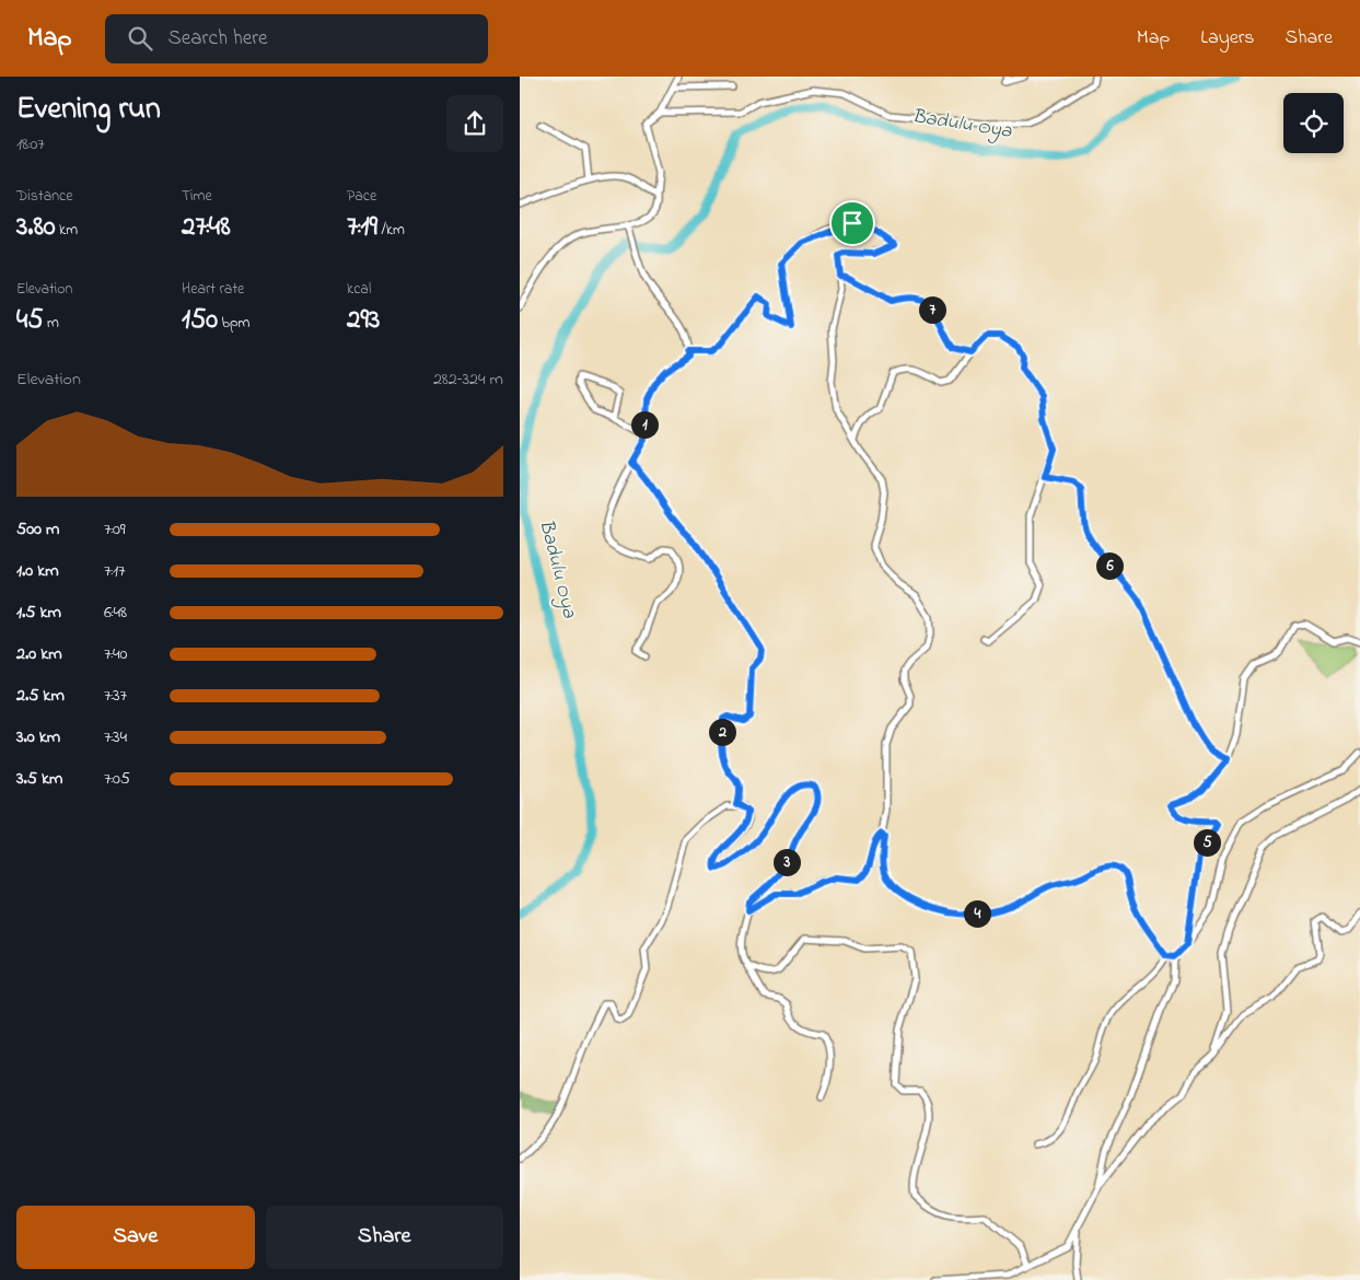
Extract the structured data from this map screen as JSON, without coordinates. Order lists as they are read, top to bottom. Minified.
{"water":["Badulu Oya"],"page":{"header":"Map","search":"Search here","nav":["Map","Layers","Share"],"heading":["Evening run","18:07"],"stats":[["Distance","3.80 km"],["Time","27:48"],["Pace","7:19 /km"],["Elevation","45 m"],["Heart rate","150 bpm"],["kcal","293"]],"pins":["7","1","6","2","5","3","4"],"chart":["Elevation","282–324 m"],"list":[{"name":"500 m","note":"7:09"},{"name":"1.0 km","note":"7:17"},{"name":"1.5 km","note":"6:48"},{"name":"2.0 km","note":"7:40"},{"name":"2.5 km","note":"7:37"},{"name":"3.0 km","note":"7:34"},{"name":"3.5 km","note":"7:05"}],"buttons":["Save","Share"]}}
